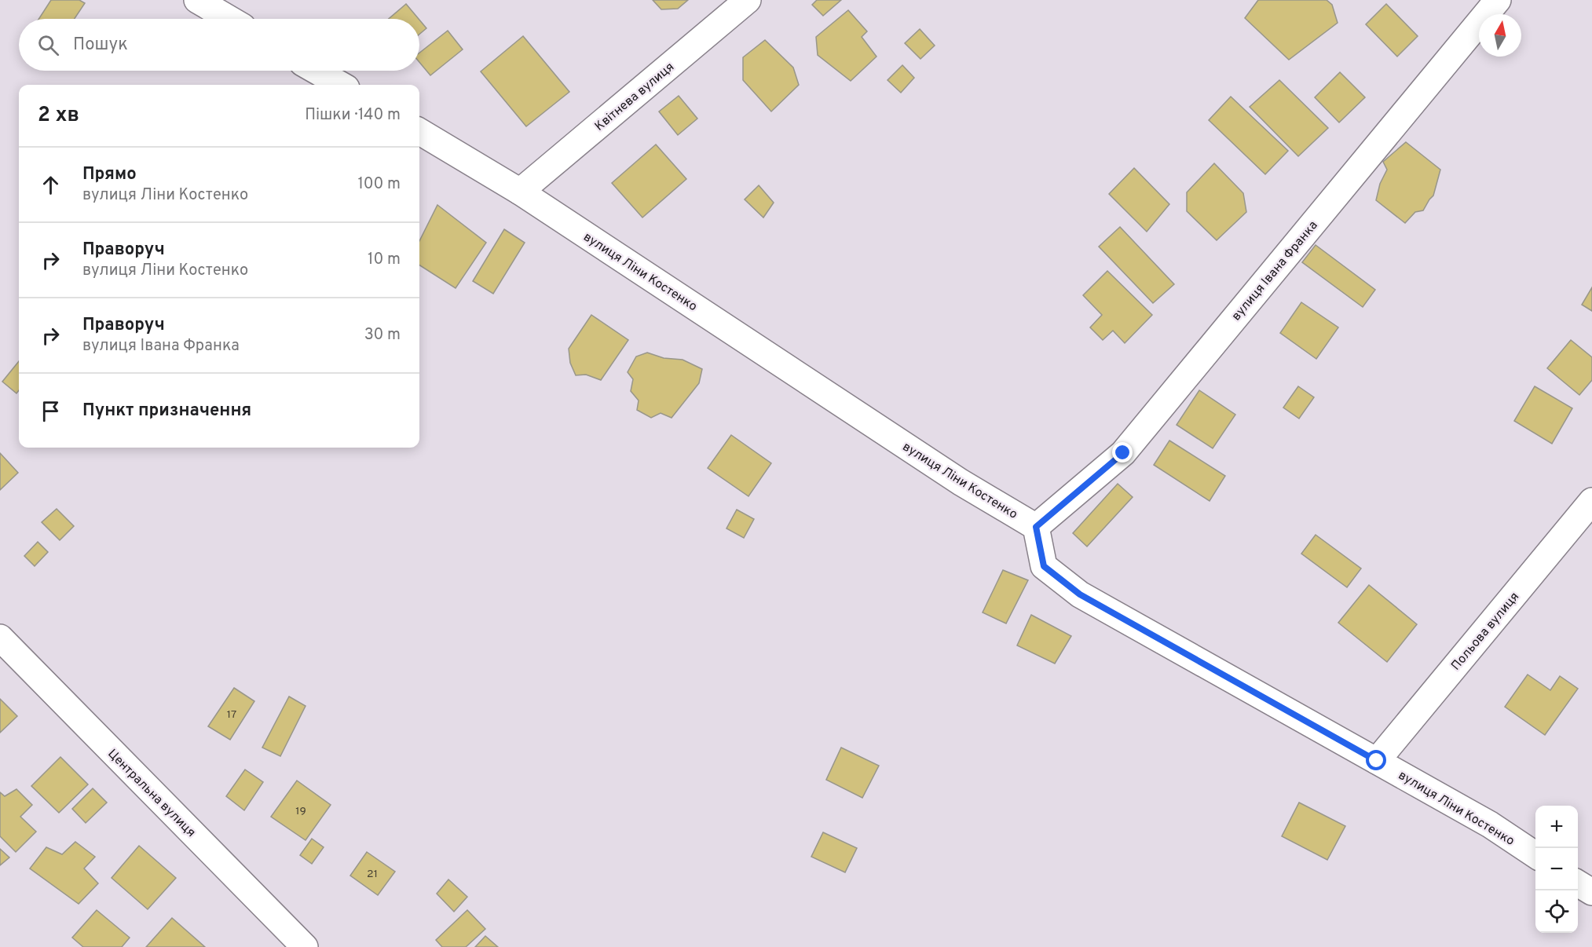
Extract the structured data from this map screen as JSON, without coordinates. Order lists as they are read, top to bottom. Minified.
{"streets":{"street":["Квітнева вулиця","вулиця Івана Франка","вулиця Ліни Костенко","Польова вулиця","Центральна вулиця"]},"crossings":[["Квітнева вулиця","вулиця Ліни Костенко"],["вулиця Івана Франка","вулиця Ліни Костенко"],["вулиця Ліни Костенко","Польова вулиця"]],"house_numbers":["17","19","21"],"north":"top","page":{"search":"Пошук","heading":["2 хв","Пішки · 140 m"],"list":[["Прямо","вулиця Ліни Костенко","100 m"],["Праворуч","вулиця Ліни Костенко","10 m"],["Праворуч","вулиця Івана Франка","30 m"],"Пункт призначення"],"map_buttons":["+","−"]}}
